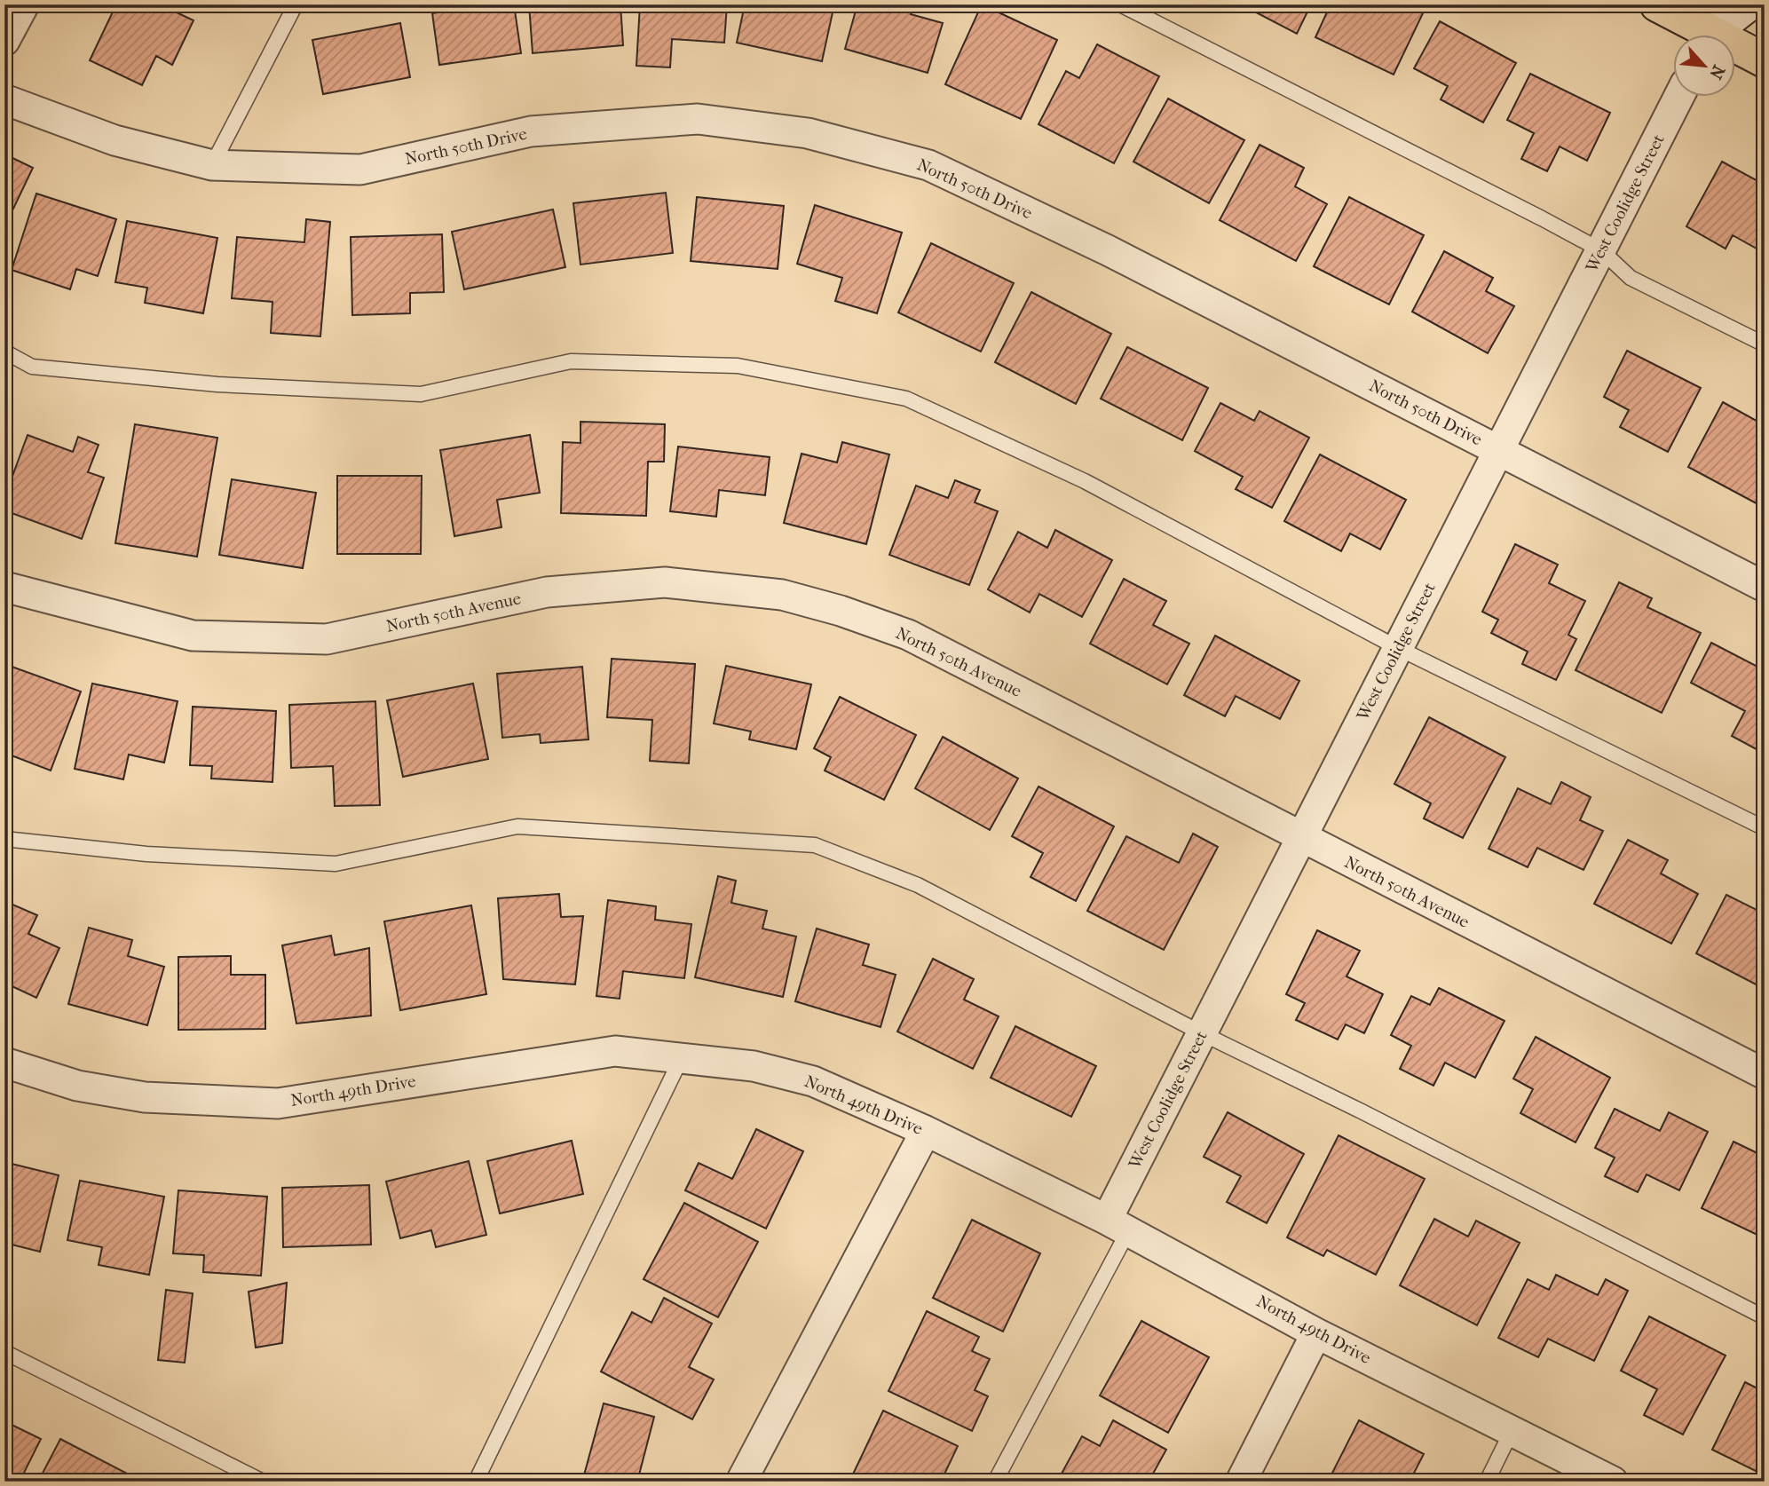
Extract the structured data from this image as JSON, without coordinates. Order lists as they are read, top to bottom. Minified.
{"streets":{"street":["North 50th Drive","West Coolidge Street","North 50th Avenue","North 49th Drive"]},"crossings":[["North 50th Drive","West Coolidge Street"],["West Coolidge Street","North 50th Avenue"],["West Coolidge Street","North 49th Drive"]],"north":"bottom right"}
